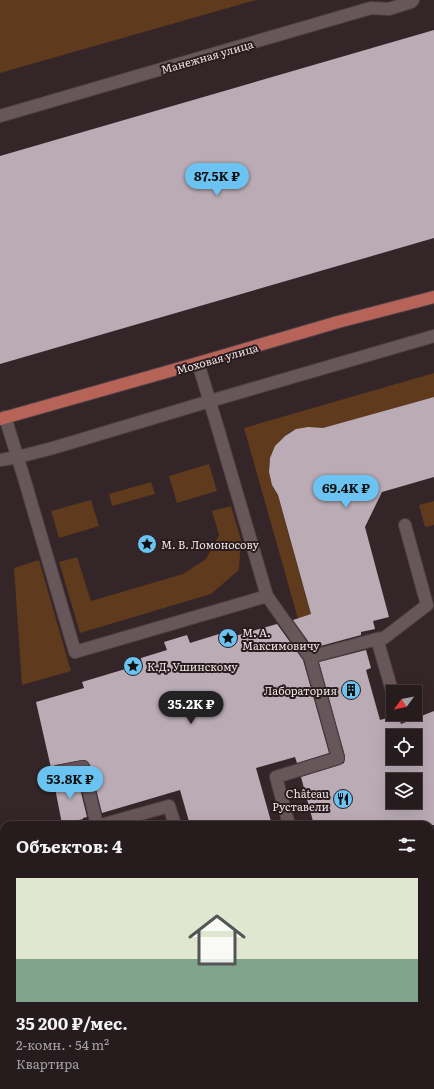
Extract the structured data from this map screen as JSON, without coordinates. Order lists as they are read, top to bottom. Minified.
{"streets":{"main road":["Моховая улица"],"lane":["Манежная улица"]},"places":{"place":["М. В. Ломоносову","М. А. Максимовичу","К.Д. Ушинскому"],"building":["Лаборатория"],"restaurant":["Château Руставели"]},"north":"bottom left","page":{"price":["87.5K ₽","69.4K ₽","35.2K ₽","53.8K ₽"],"heading":"Объектов: 4","list":[{"name":"35 200 ₽/мес.","note":"2-комн. · 54 m² · Квартира"}]}}
